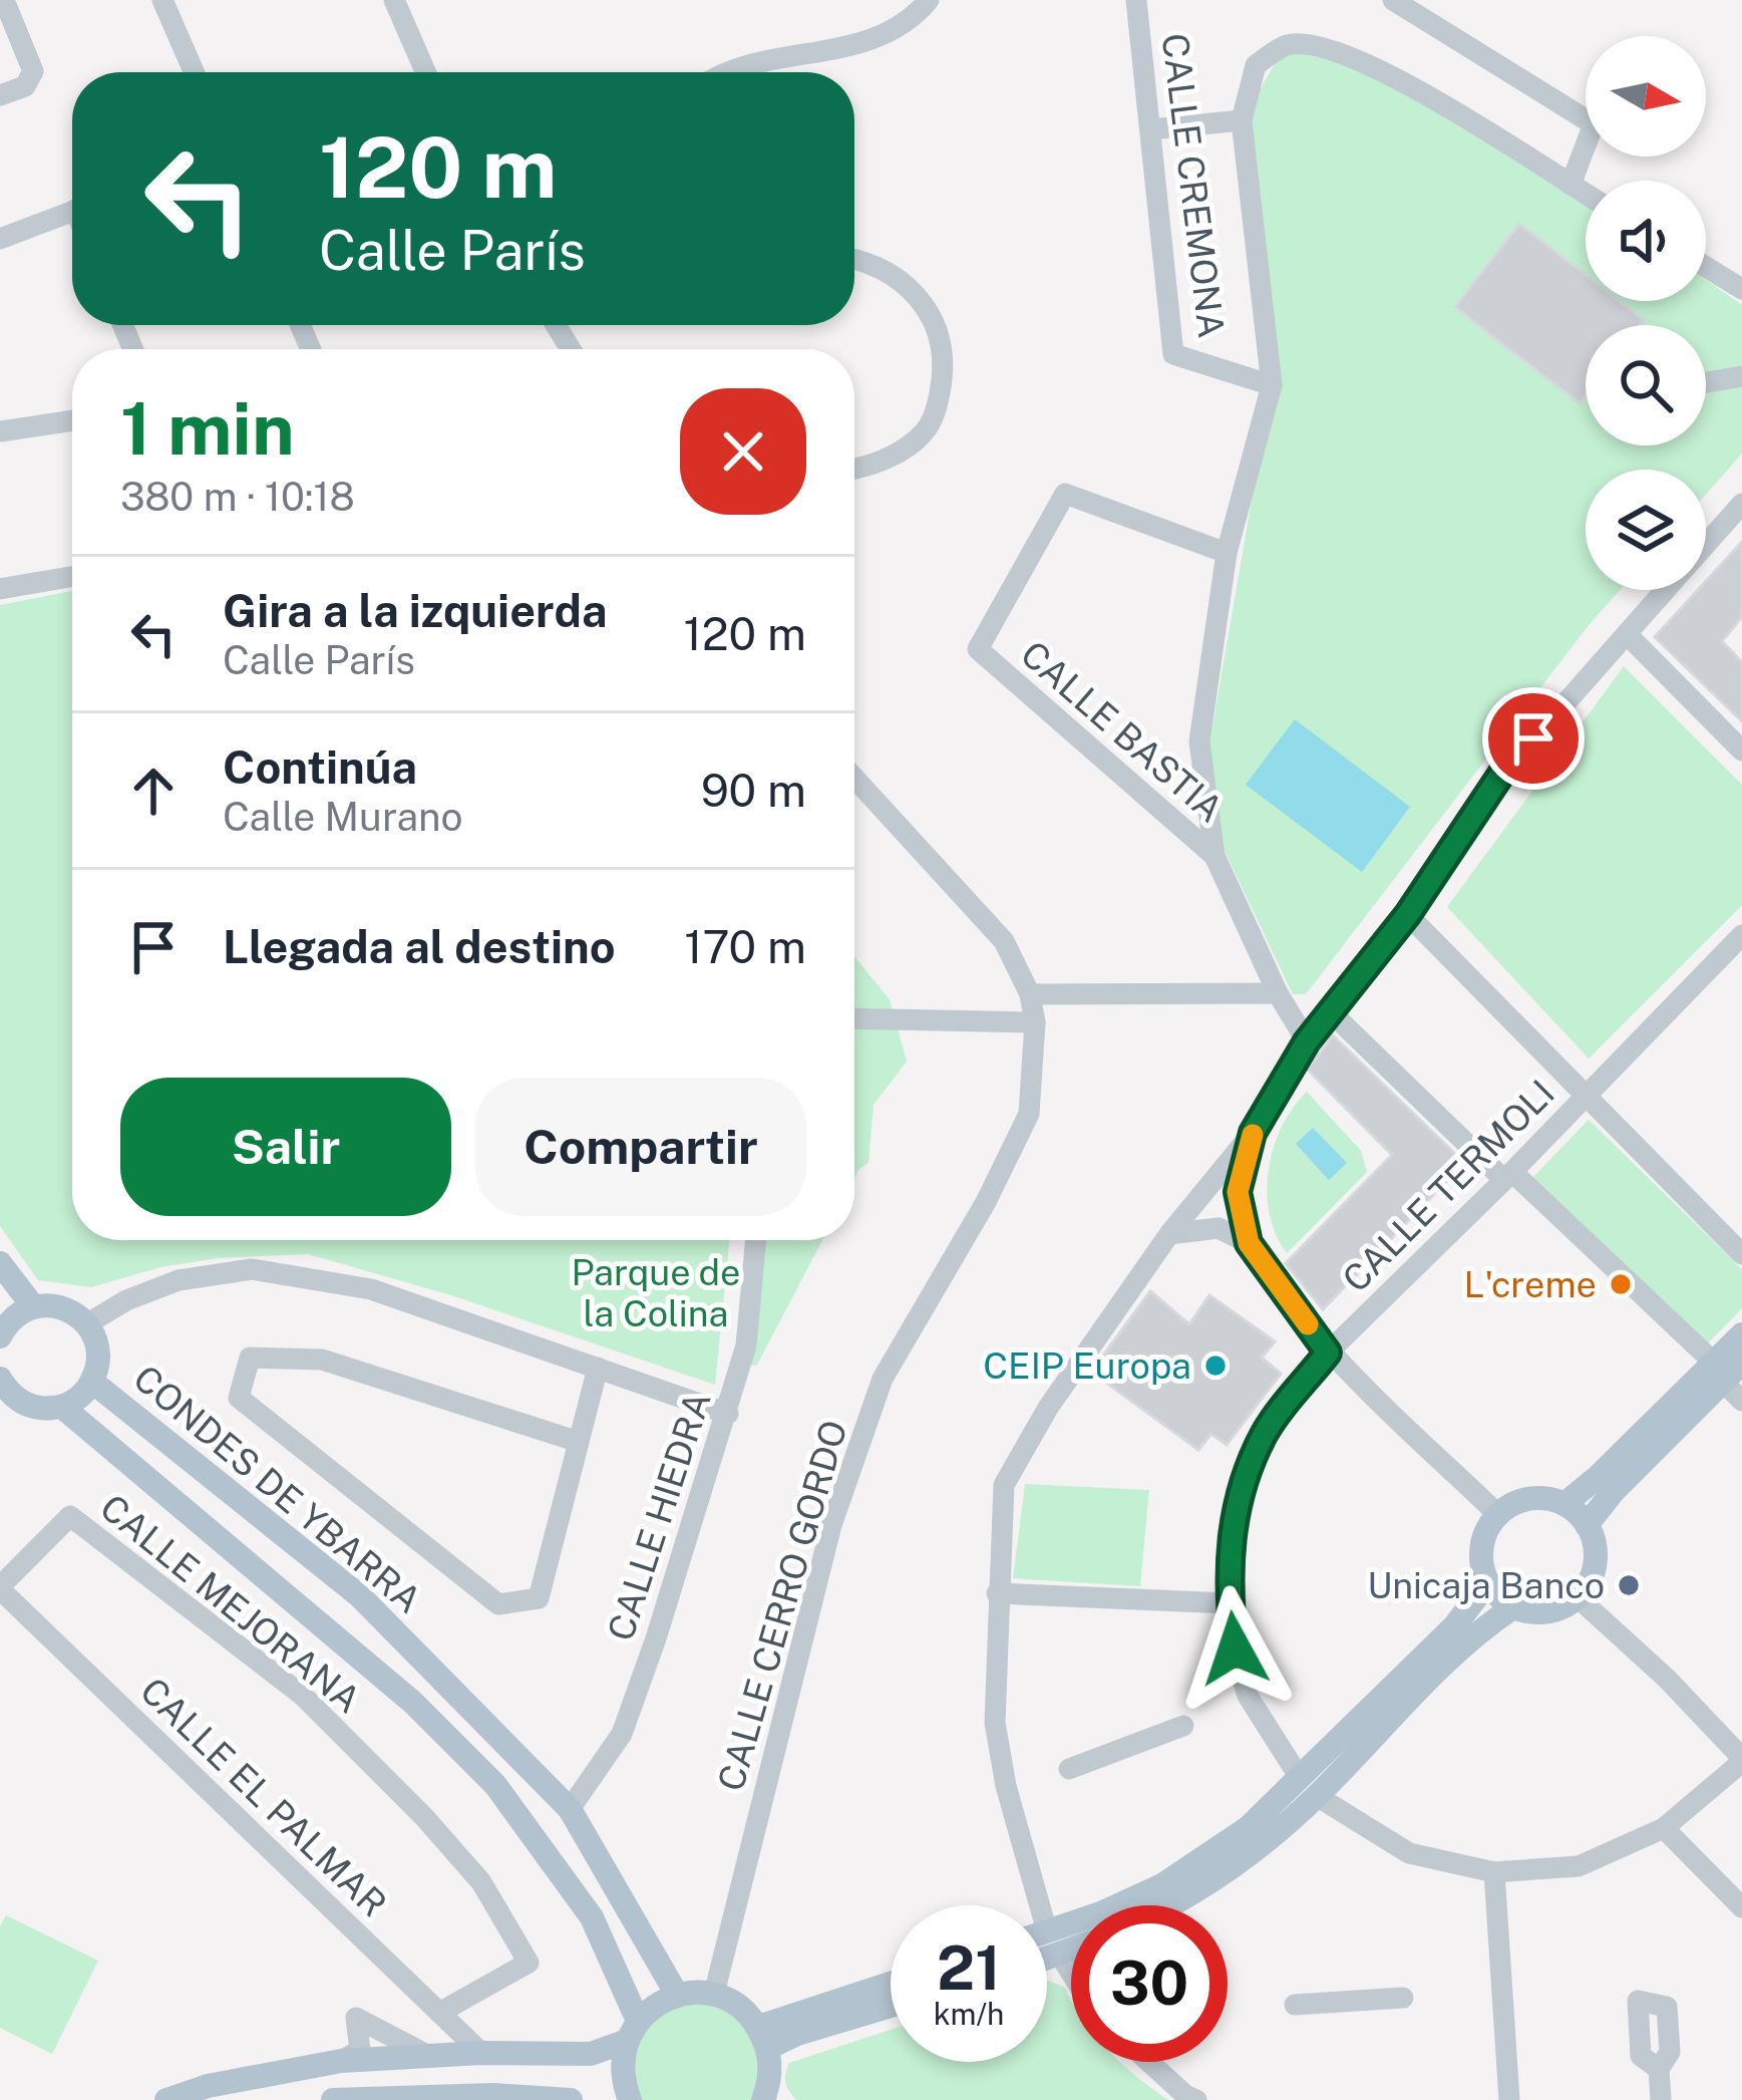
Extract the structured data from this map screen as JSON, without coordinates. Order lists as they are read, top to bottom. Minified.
{"streets":{"main road":["CONDES DE YBARRA"],"street":["CALLE CREMONA","CALLE BASTIA","CALLE TERMOLI","CALLE HIEDRA","CALLE MEJORANA","CALLE CERRO GORDO","CALLE EL PALMAR"]},"crossings":[["CONDES DE YBARRA","CALLE HIEDRA"],["CALLE MEJORANA","CALLE EL PALMAR"]],"parks":["Parque de la Colina"],"places":["L'creme","CEIP Europa","Unicaja Banco"],"north":"right","page":{"turn":["120 m","Calle París"],"heading":["1 min","380 m · 10:18"],"list":[{"name":"Gira a la izquierda","note":"Calle París","value":"120 m"},{"name":"Continúa","note":"Calle Murano","value":"90 m"},{"name":"Llegada al destino","value":"170 m"}],"buttons":["Salir","Compartir"],"speed":"21 km/h","limit":"30"}}
